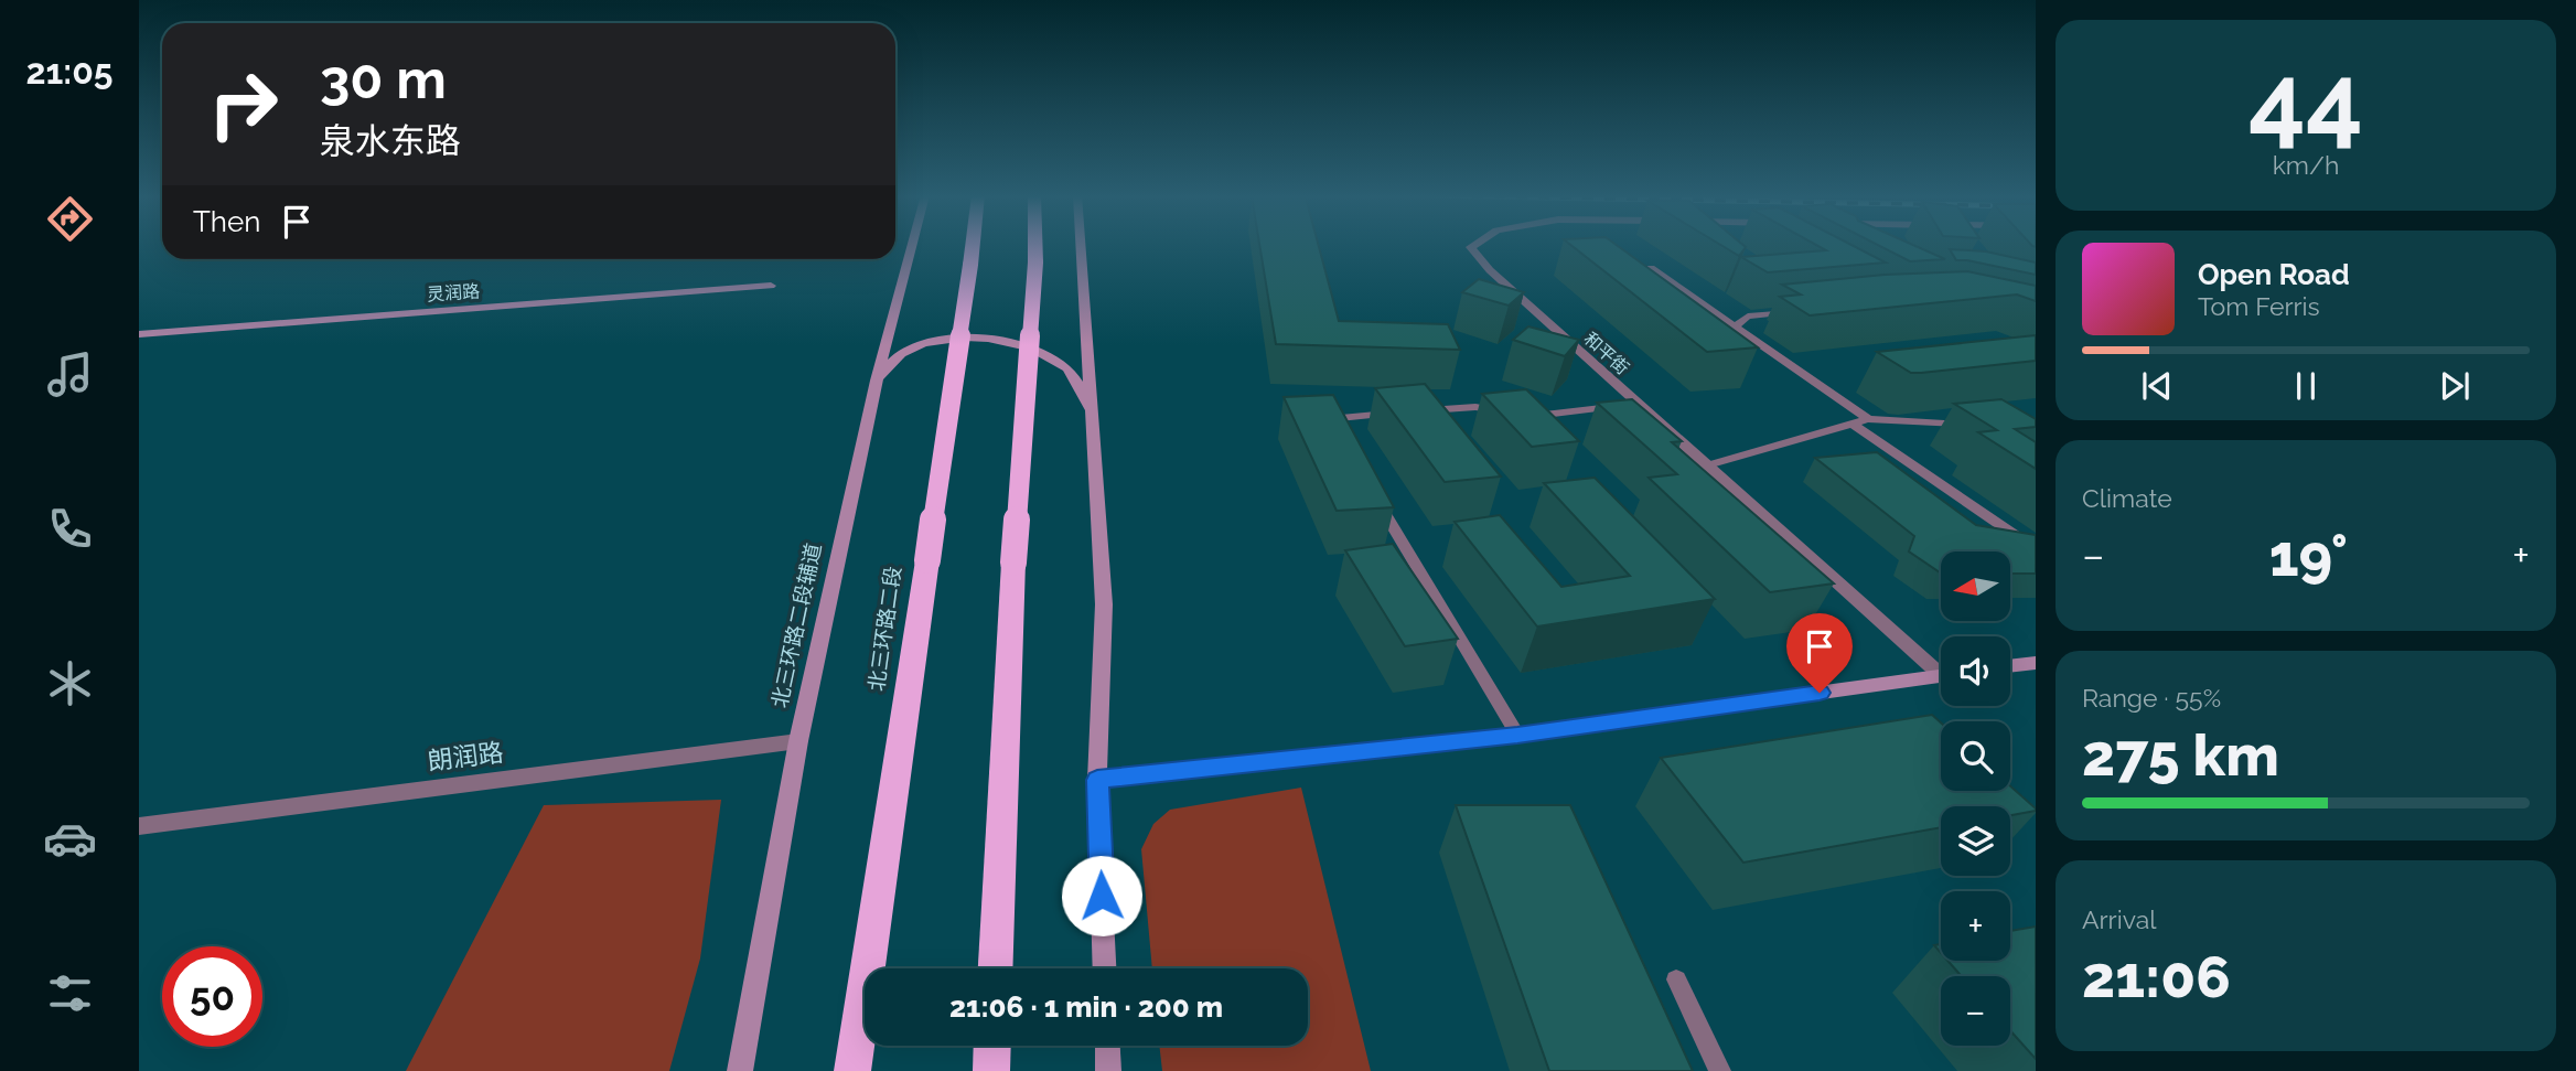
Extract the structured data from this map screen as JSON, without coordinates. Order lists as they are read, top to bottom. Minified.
{"streets":{"highway":["北三环路二段"],"main road":["灵润路","北三环路二段辅道"],"street":["和平街","朗润路"]},"crossings":[["北三环路二段辅道","朗润路"]],"north":"left","page":{"tabs":"21:05","tile":[["44","km/h"],"Climate",["Range · 55%","275 km"],["Arrival","21:06"]],"turn":["30 m","泉水东路"],"then":"Then","song":["Open Road","Tom Ferris"],"heat":["−","19°","+"],"map_buttons":["+","−"],"limit":"50","trip":"21:06 · 1 min · 200 m"}}
